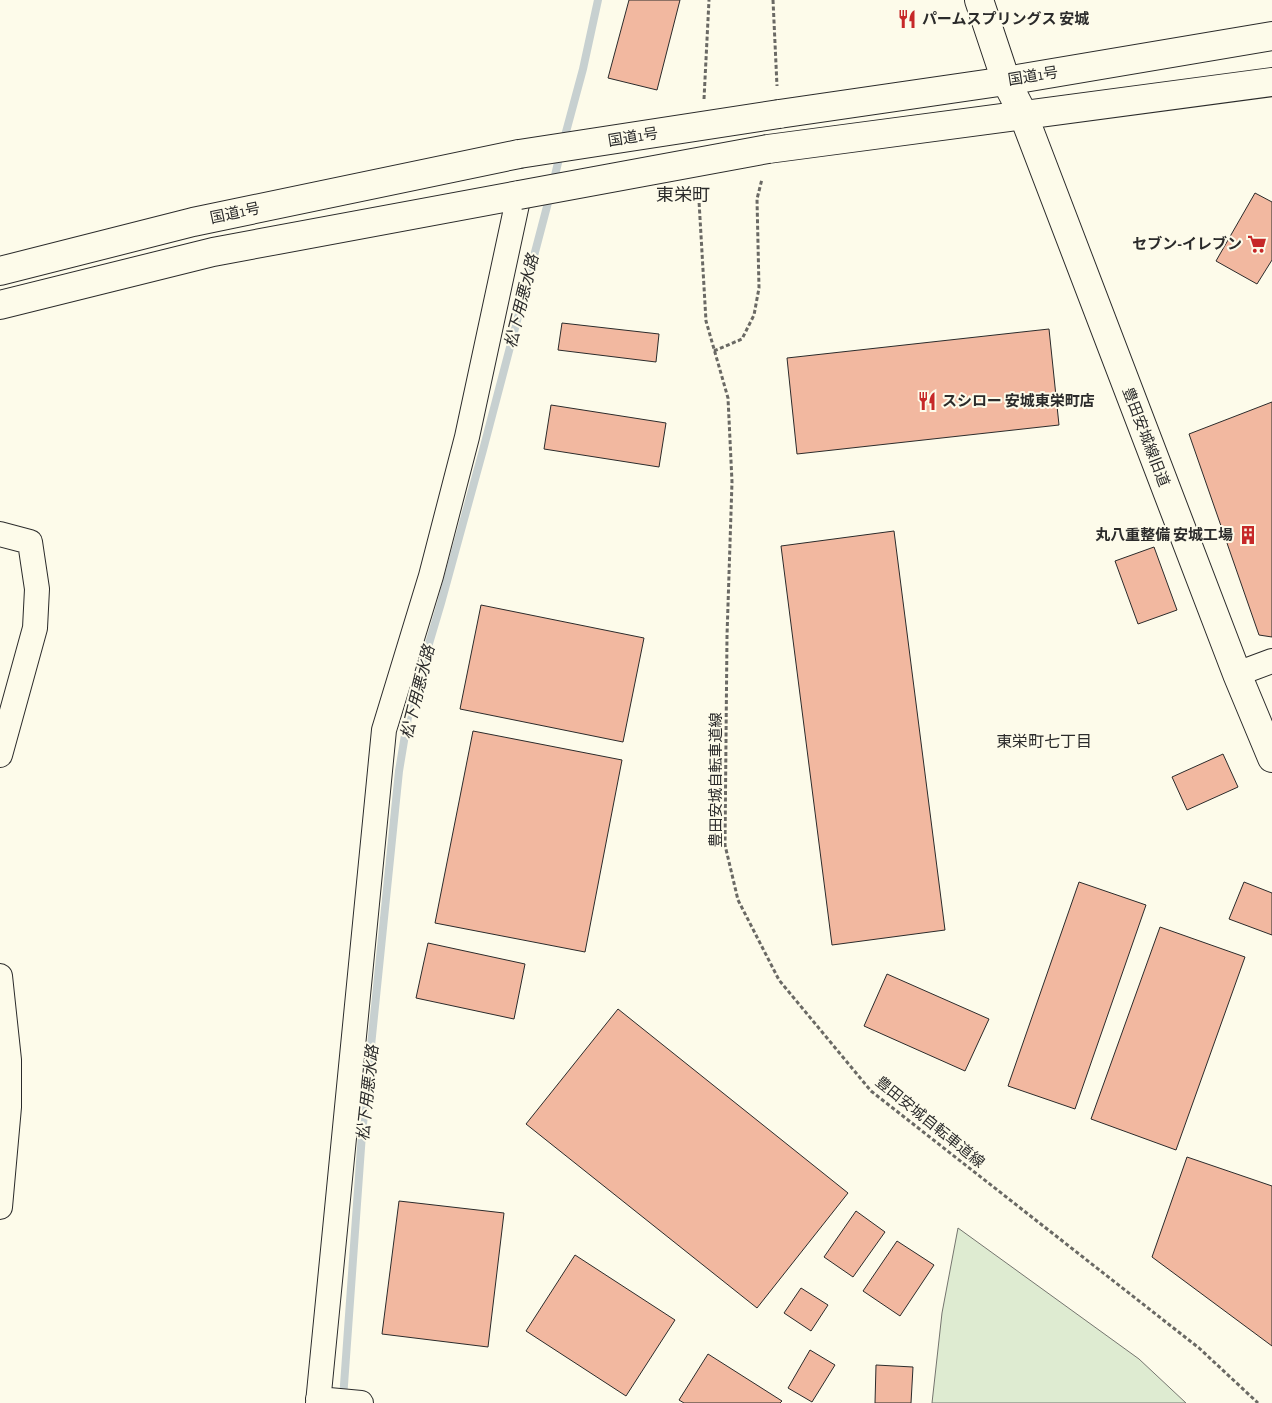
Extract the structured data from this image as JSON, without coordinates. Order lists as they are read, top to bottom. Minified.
{"streets":{"main road":["国道1号","豊田安城線旧道"],"path":["豊田安城自転車道線"]},"crossings":[["国道1号","豊田安城線旧道"]],"districts":["東栄町","東栄町七丁目"],"water":["松下用悪水路"],"places":{"restaurant":["パームスプリングス 安城","スシロー 安城東栄町店"],"supermarket":["セブン-イレブン"],"building":["丸八重整備 安城工場"]}}
